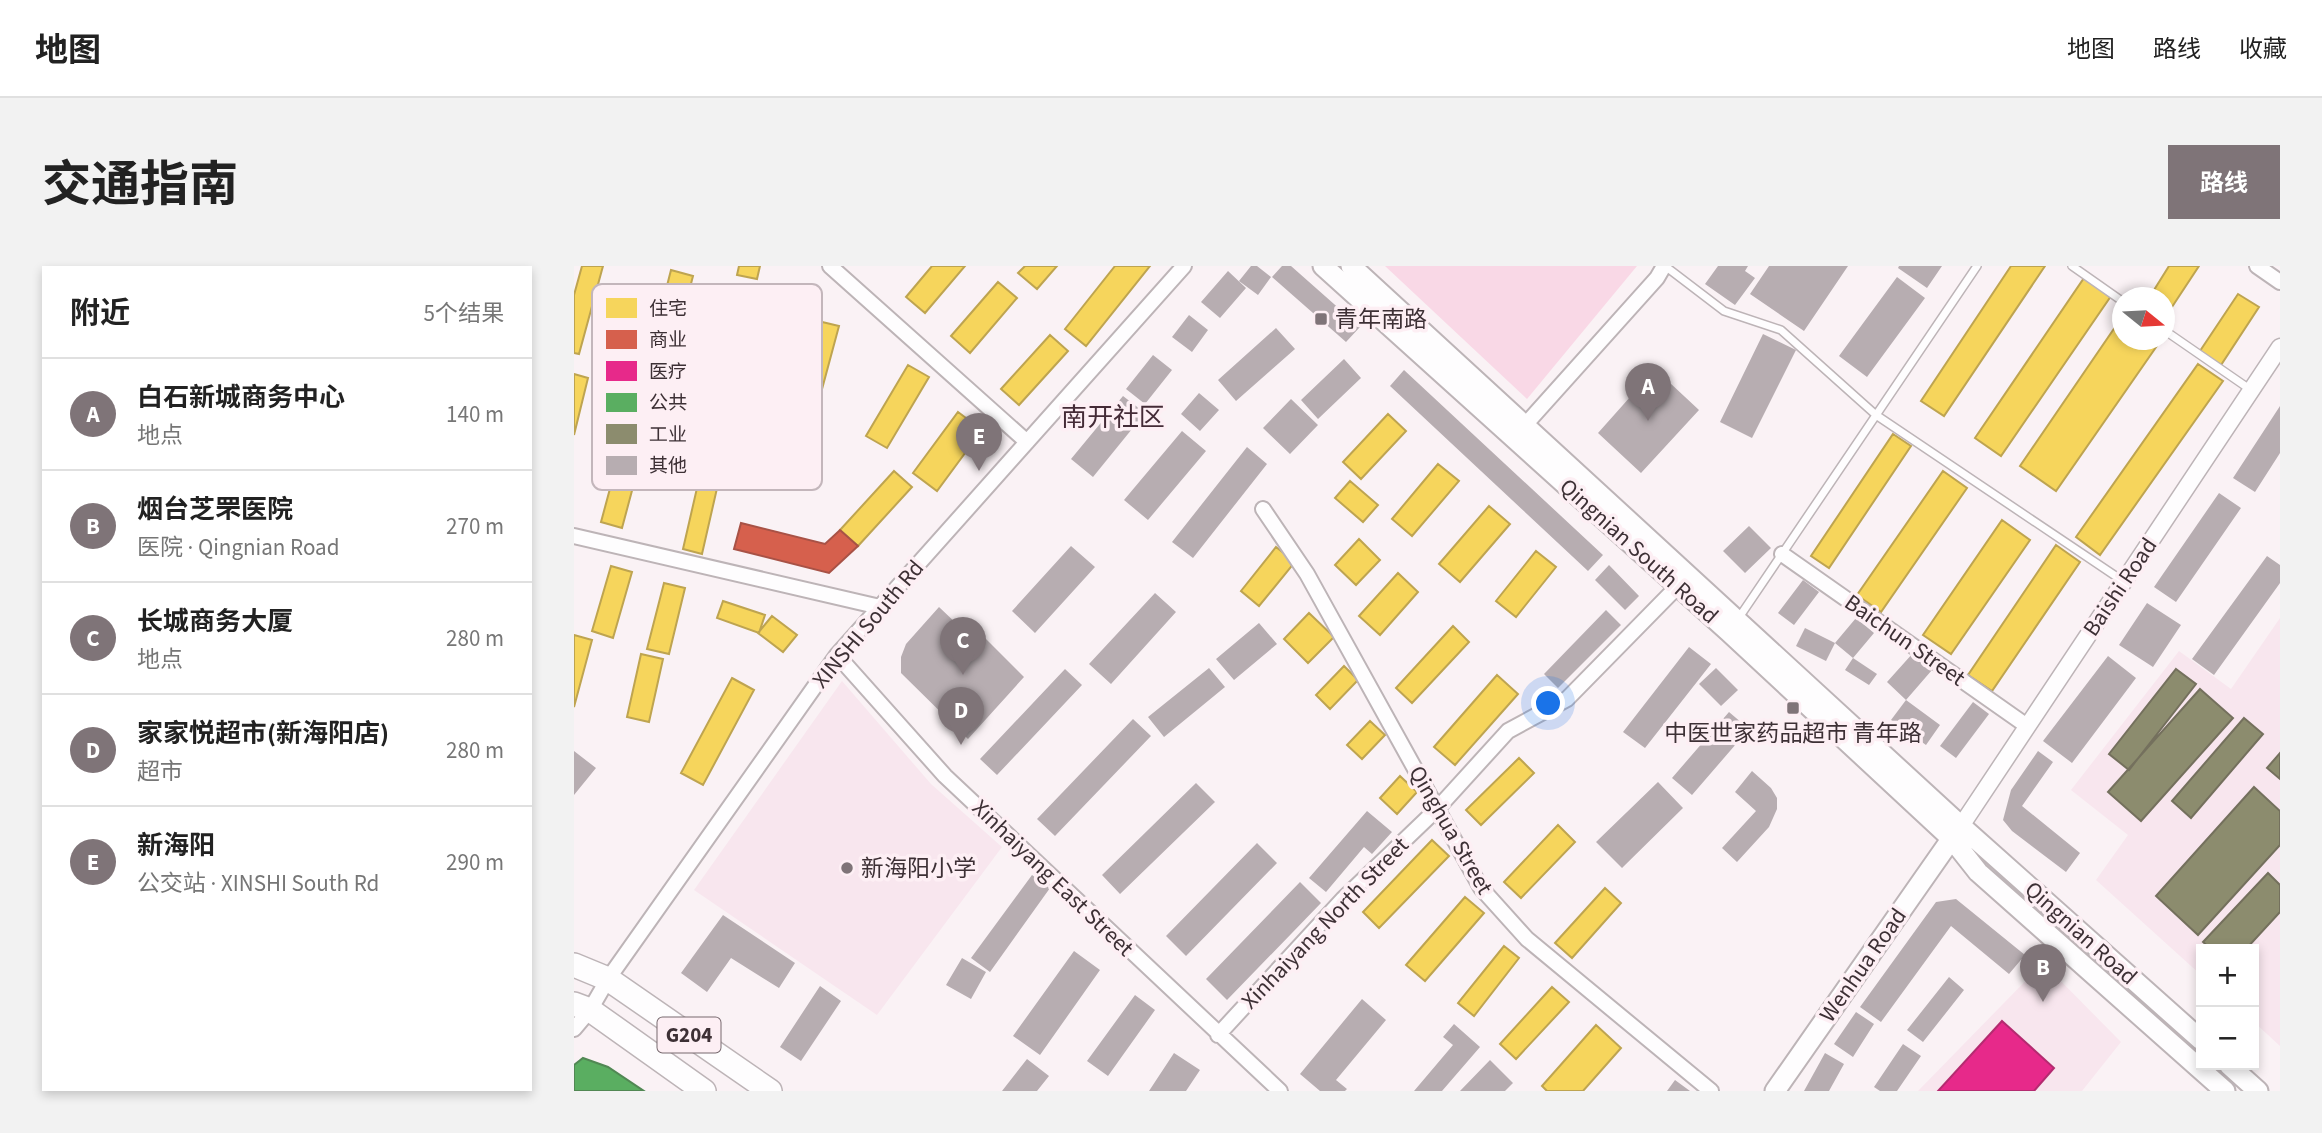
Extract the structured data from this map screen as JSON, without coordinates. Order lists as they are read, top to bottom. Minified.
{"streets":{"highway":["G204"],"main road":["Qingnian South Road","Qingnian Road","Wenhua Road"],"street":["Baishi Road","XINSHI South Rd","Baichun Street","Qinghua Street","Xinhaiyang East Street","Xinhaiyang North Street"]},"crossings":[["Qingnian South Road","Baishi Road"],["Qingnian South Road","Xinhaiyang North Street"],["Qingnian South Road","Qingnian Road"],["Qingnian South Road","Wenhua Road"],["Baishi Road","Baichun Street"],["Baishi Road","Qingnian Road"],["Baishi Road","Wenhua Road"],["XINSHI South Rd","Xinhaiyang East Street"],["XINSHI South Rd","G204"],["Qinghua Street","Xinhaiyang North Street"],["Xinhaiyang East Street","Xinhaiyang North Street"],["Qingnian Road","Wenhua Road"]],"districts":["南开社区"],"places":{"transit":["青年南路","中医世家药品超市 青年路"],"other":["新海阳小学"]},"legend":["住宅","商业","医疗","公共","工业","其他"],"north":"right","page":{"header":"地图","nav":["地图","路线","收藏"],"title":"交通指南","buttons":"路线","heading":["附近","5个结果"],"list":[{"mark":"A","name":"白石新城商务中心","note":"地点","value":"140 m"},{"mark":"B","name":"烟台芝罘医院","note":"医院 · Qingnian Road","value":"270 m"},{"mark":"C","name":"长城商务大厦","note":"地点","value":"280 m"},{"mark":"D","name":"家家悦超市(新海阳店)","note":"超市","value":"280 m"},{"mark":"E","name":"新海阳","note":"公交站 · XINSHI South Rd","value":"290 m"}],"pins":["A","E","C","D","B"],"map_buttons":["+","−"]}}
